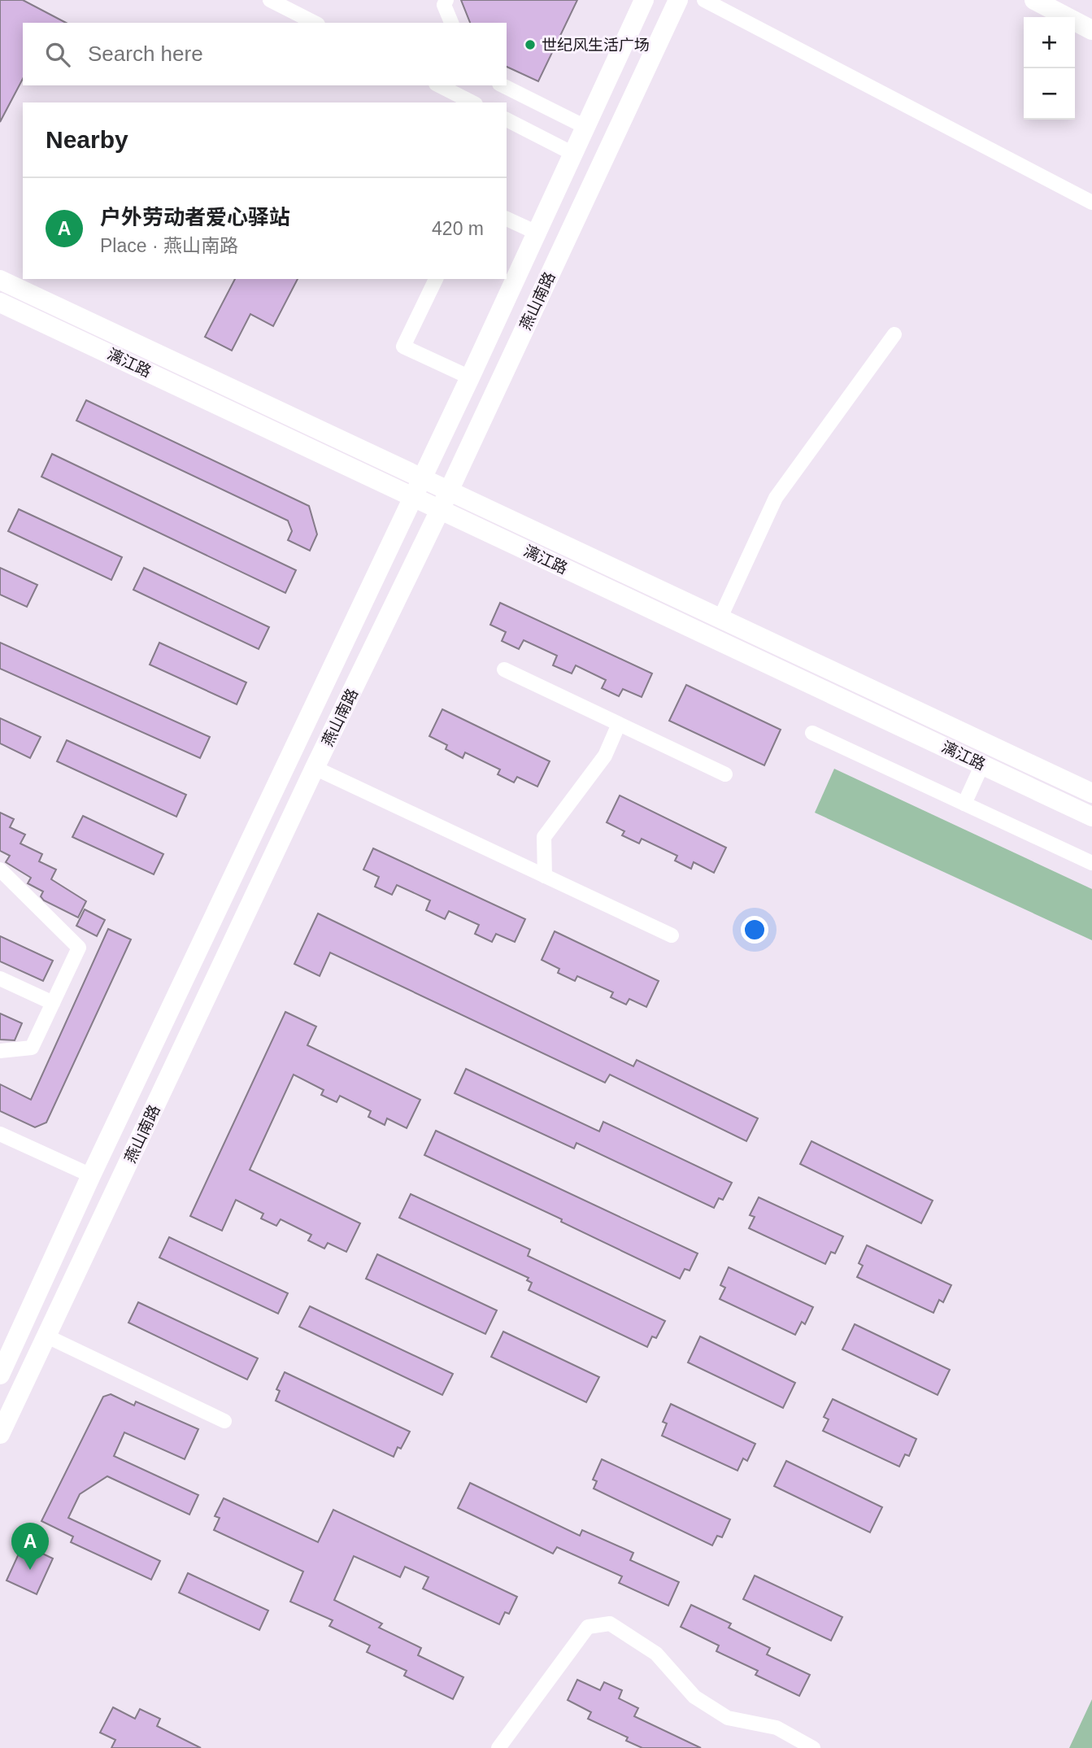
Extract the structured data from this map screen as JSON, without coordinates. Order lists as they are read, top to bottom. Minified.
{"streets":{"main road":["燕山南路","漓江路"]},"crossings":[["燕山南路","漓江路"]],"places":["世纪风生活广场"],"page":{"map_buttons":["+","−"],"search":"Search here","heading":"Nearby","list":[{"mark":"A","name":"户外劳动者爱心驿站","note":"Place · 燕山南路","value":"420 m"}],"pins":"A"}}
